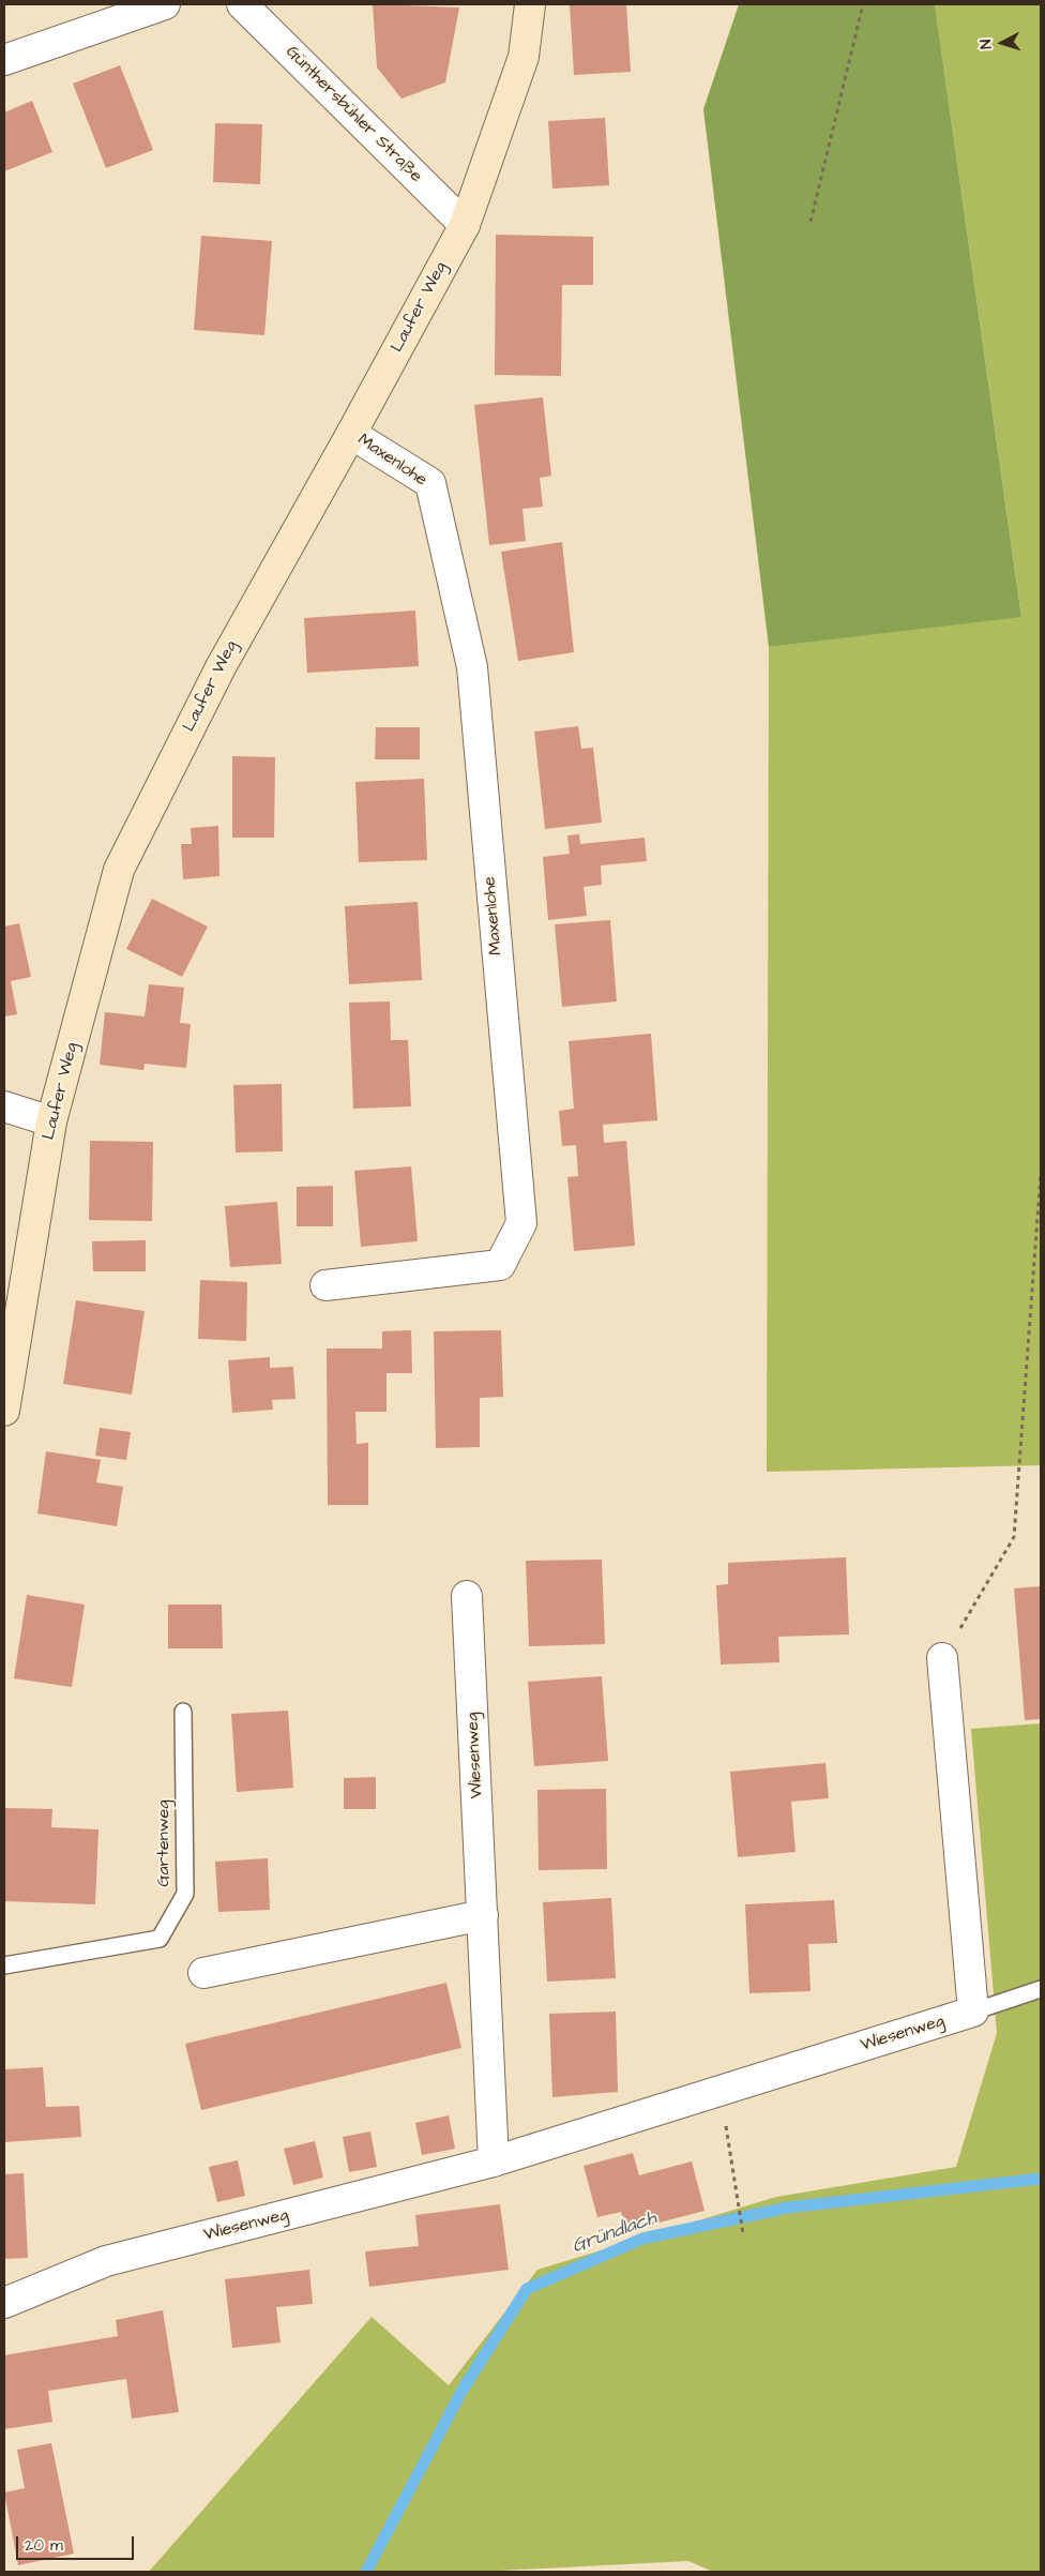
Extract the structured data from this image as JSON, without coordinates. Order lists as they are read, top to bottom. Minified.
{"streets":{"street":["Günthersbühler Straße","Laufer Weg","Maxenlohe","Wiesenweg"],"lane":["Gartenweg"]},"crossings":[["Günthersbühler Straße","Laufer Weg"],["Laufer Weg","Maxenlohe"]],"water":["Gründlach"],"scale_bar":"20 m","north":"left"}
